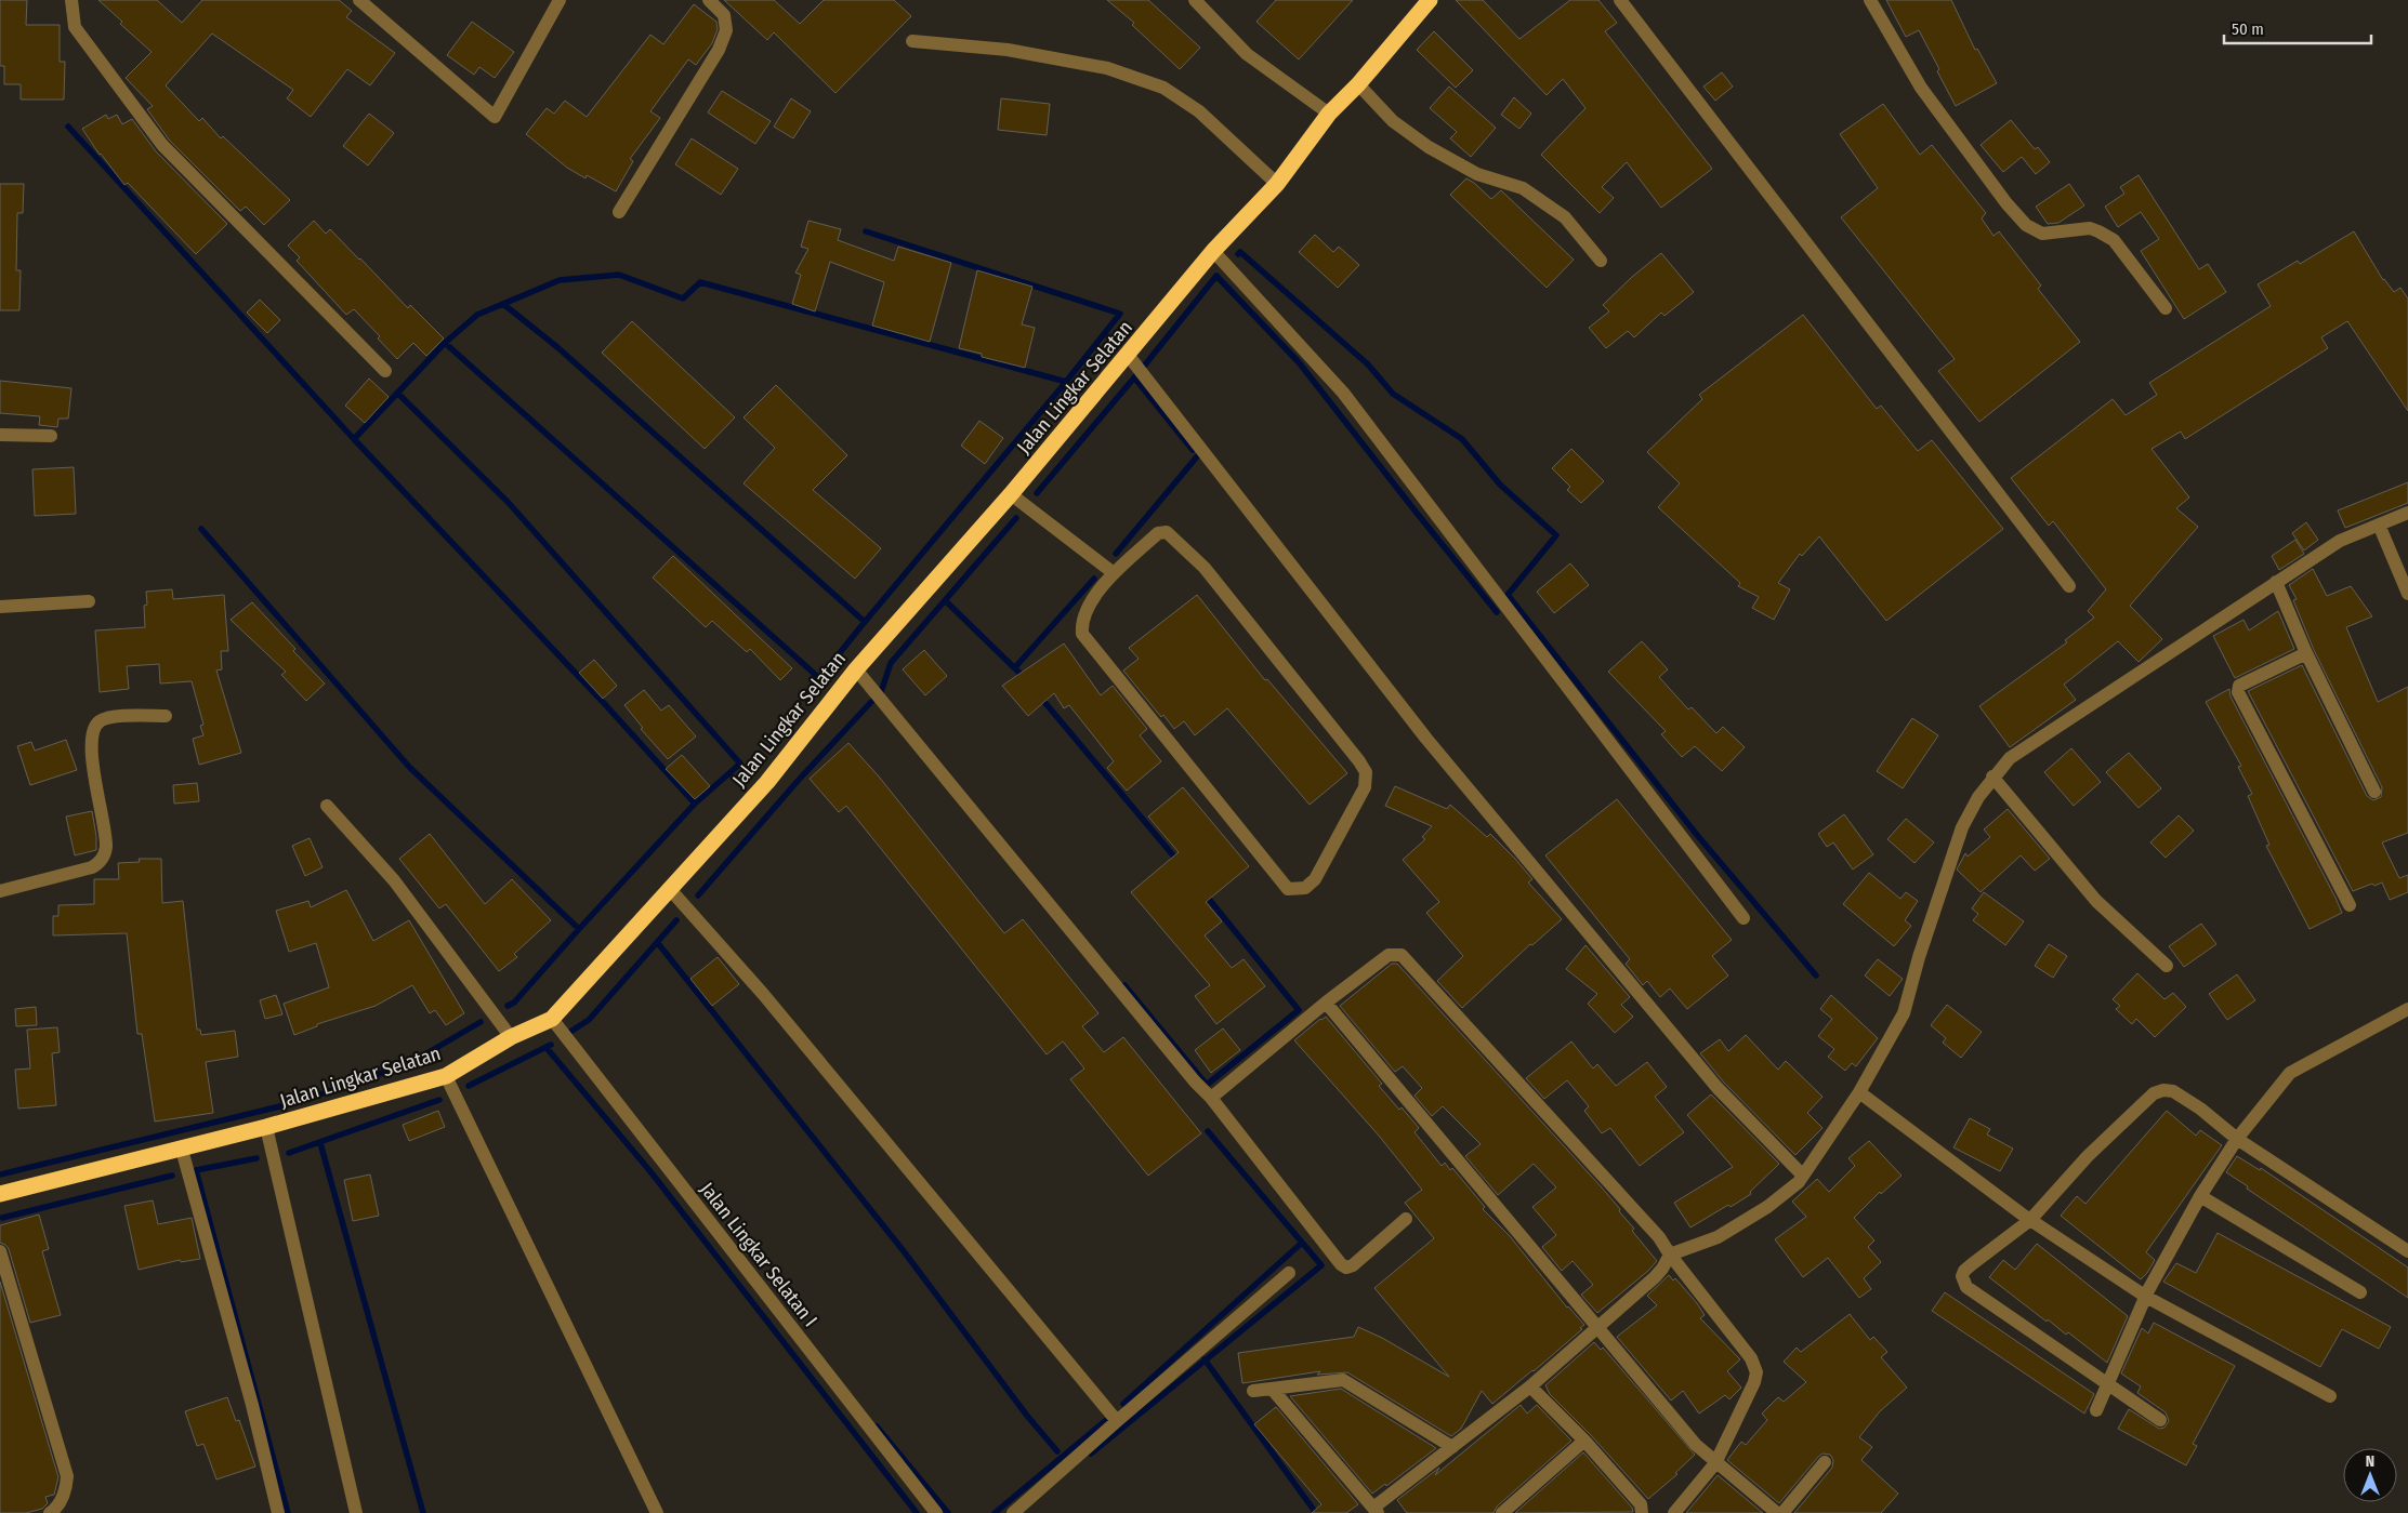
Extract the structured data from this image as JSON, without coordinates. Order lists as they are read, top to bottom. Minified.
{"streets":{"highway":["Jalan Lingkar Selatan"],"street":["Jalan Lingkar Selatan I"]},"crossings":[["Jalan Lingkar Selatan","Jalan Lingkar Selatan I"]],"scale_bar":"50 m","north":"top"}
